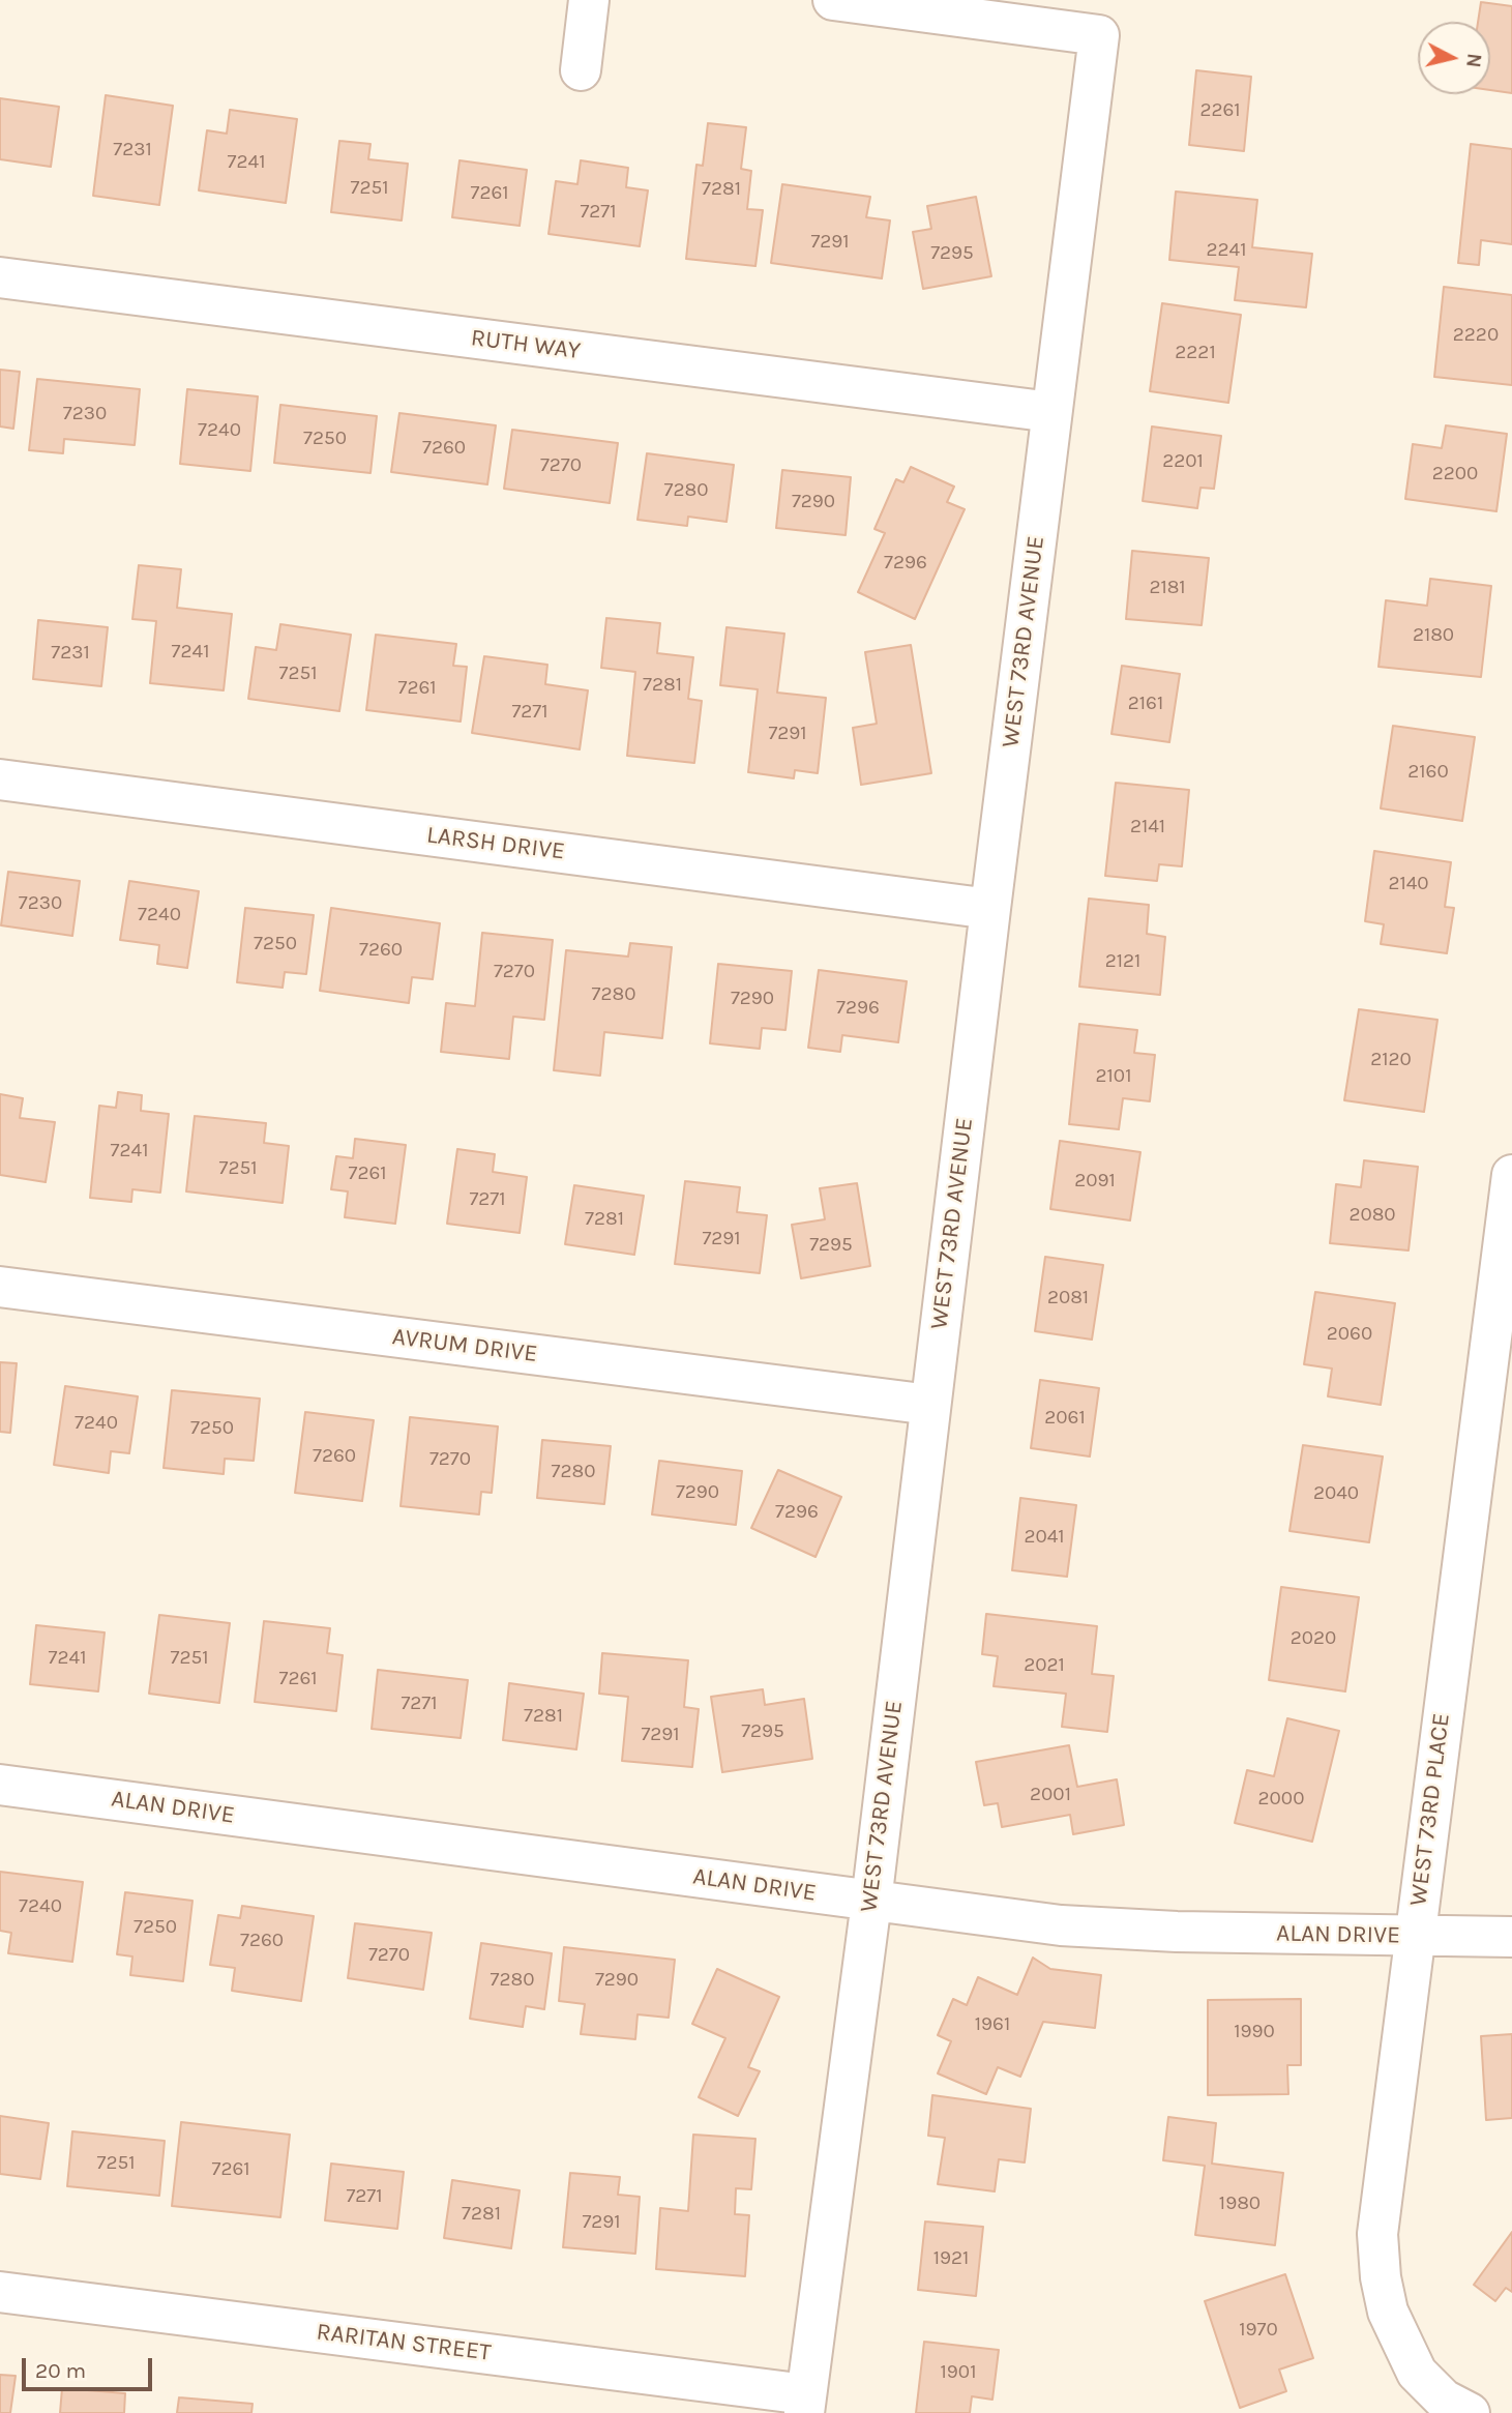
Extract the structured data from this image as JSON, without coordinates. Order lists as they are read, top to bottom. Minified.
{"streets":{"street":["RUTH WAY","WEST 73RD AVENUE","LARSH DRIVE","AVRUM DRIVE","ALAN DRIVE","WEST 73RD PLACE","RARITAN STREET"]},"crossings":[["RUTH WAY","WEST 73RD AVENUE"],["WEST 73RD AVENUE","LARSH DRIVE"],["WEST 73RD AVENUE","AVRUM DRIVE"],["WEST 73RD AVENUE","ALAN DRIVE"],["WEST 73RD AVENUE","RARITAN STREET"],["ALAN DRIVE","WEST 73RD PLACE"]],"house_numbers":["2261","7231","7241","7251","7281","7261","7271","7291","2241","7295","2220","2221","7230","7240","7250","7260","2201","7270","2200","7280","7290","7296","2181","2180","7241","7231","7251","7281","7261","2161","7271","7291","2160","2141","2140","7230","7240","7250","7260","2121","7270","7280","7290","7296","2120","2101","7241","7251","7261","2091","7271","2080","7281","7291","7295","2081","2060","2061","7240","7250","7260","7270","7280","7290","2040","7296","2041","2020","7241","7251","2021","7261","7271","7281","7295","7291","2001","2000","7240","7250","7260","7270","7280","7290","1961","1990","7251","7261","7271","1980","7281","7291","1921","1970","1901"],"scale_bar":"20 m","north":"right"}
